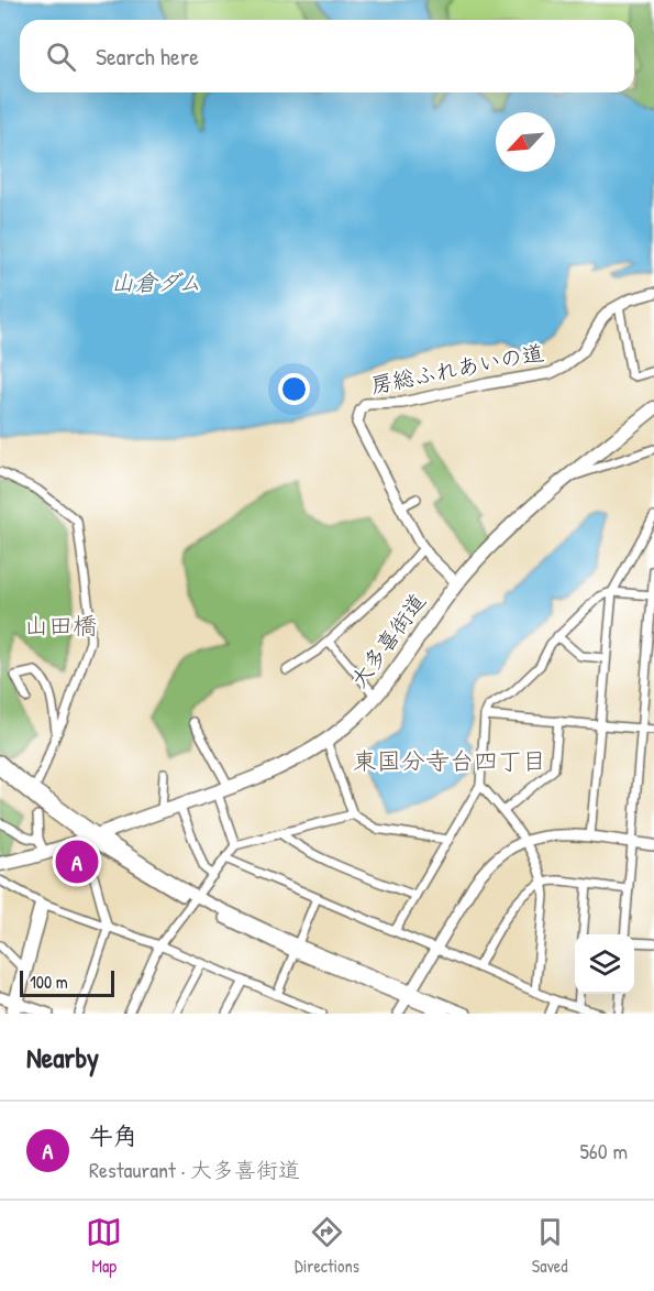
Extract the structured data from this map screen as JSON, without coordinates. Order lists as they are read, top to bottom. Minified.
{"streets":{"highway":["大多喜街道"],"street":["房総ふれあいの道"]},"crossings":[["房総ふれあいの道","大多喜街道"]],"districts":["山田橋","東国分寺台四丁目"],"water":["山倉ダム"],"scale_bar":"100 m","north":"bottom left","page":{"search":"Search here","pins":"A","scale":"100 m","heading":"Nearby","list":[{"mark":"A","name":"牛角","note":"Restaurant · 大多喜街道","value":"560 m"}],"nav":["Map","Directions","Saved"]}}
